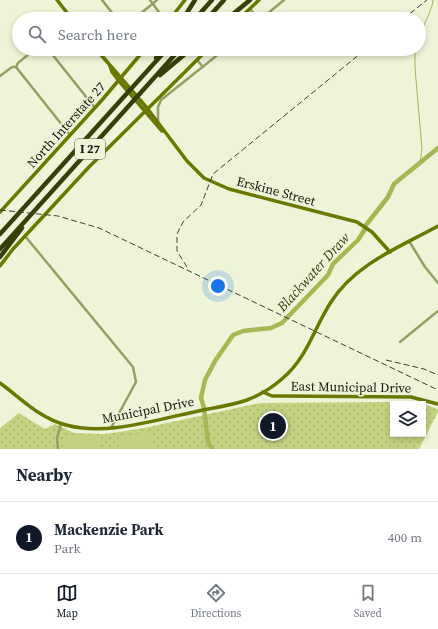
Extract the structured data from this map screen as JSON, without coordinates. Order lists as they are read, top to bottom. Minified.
{"streets":{"highway":["I 27"],"street":["North Interstate 27","Erskine Street","East Municipal Drive","Municipal Drive"]},"crossings":[["North Interstate 27","Erskine Street"],["Erskine Street","Municipal Drive"],["East Municipal Drive","Municipal Drive"]],"water":["Blackwater Draw"],"page":{"search":"Search here","pins":"1","heading":"Nearby","list":[{"mark":"1","name":"Mackenzie Park","note":"Park","value":"400 m"}],"nav":["Map","Directions","Saved"]}}
